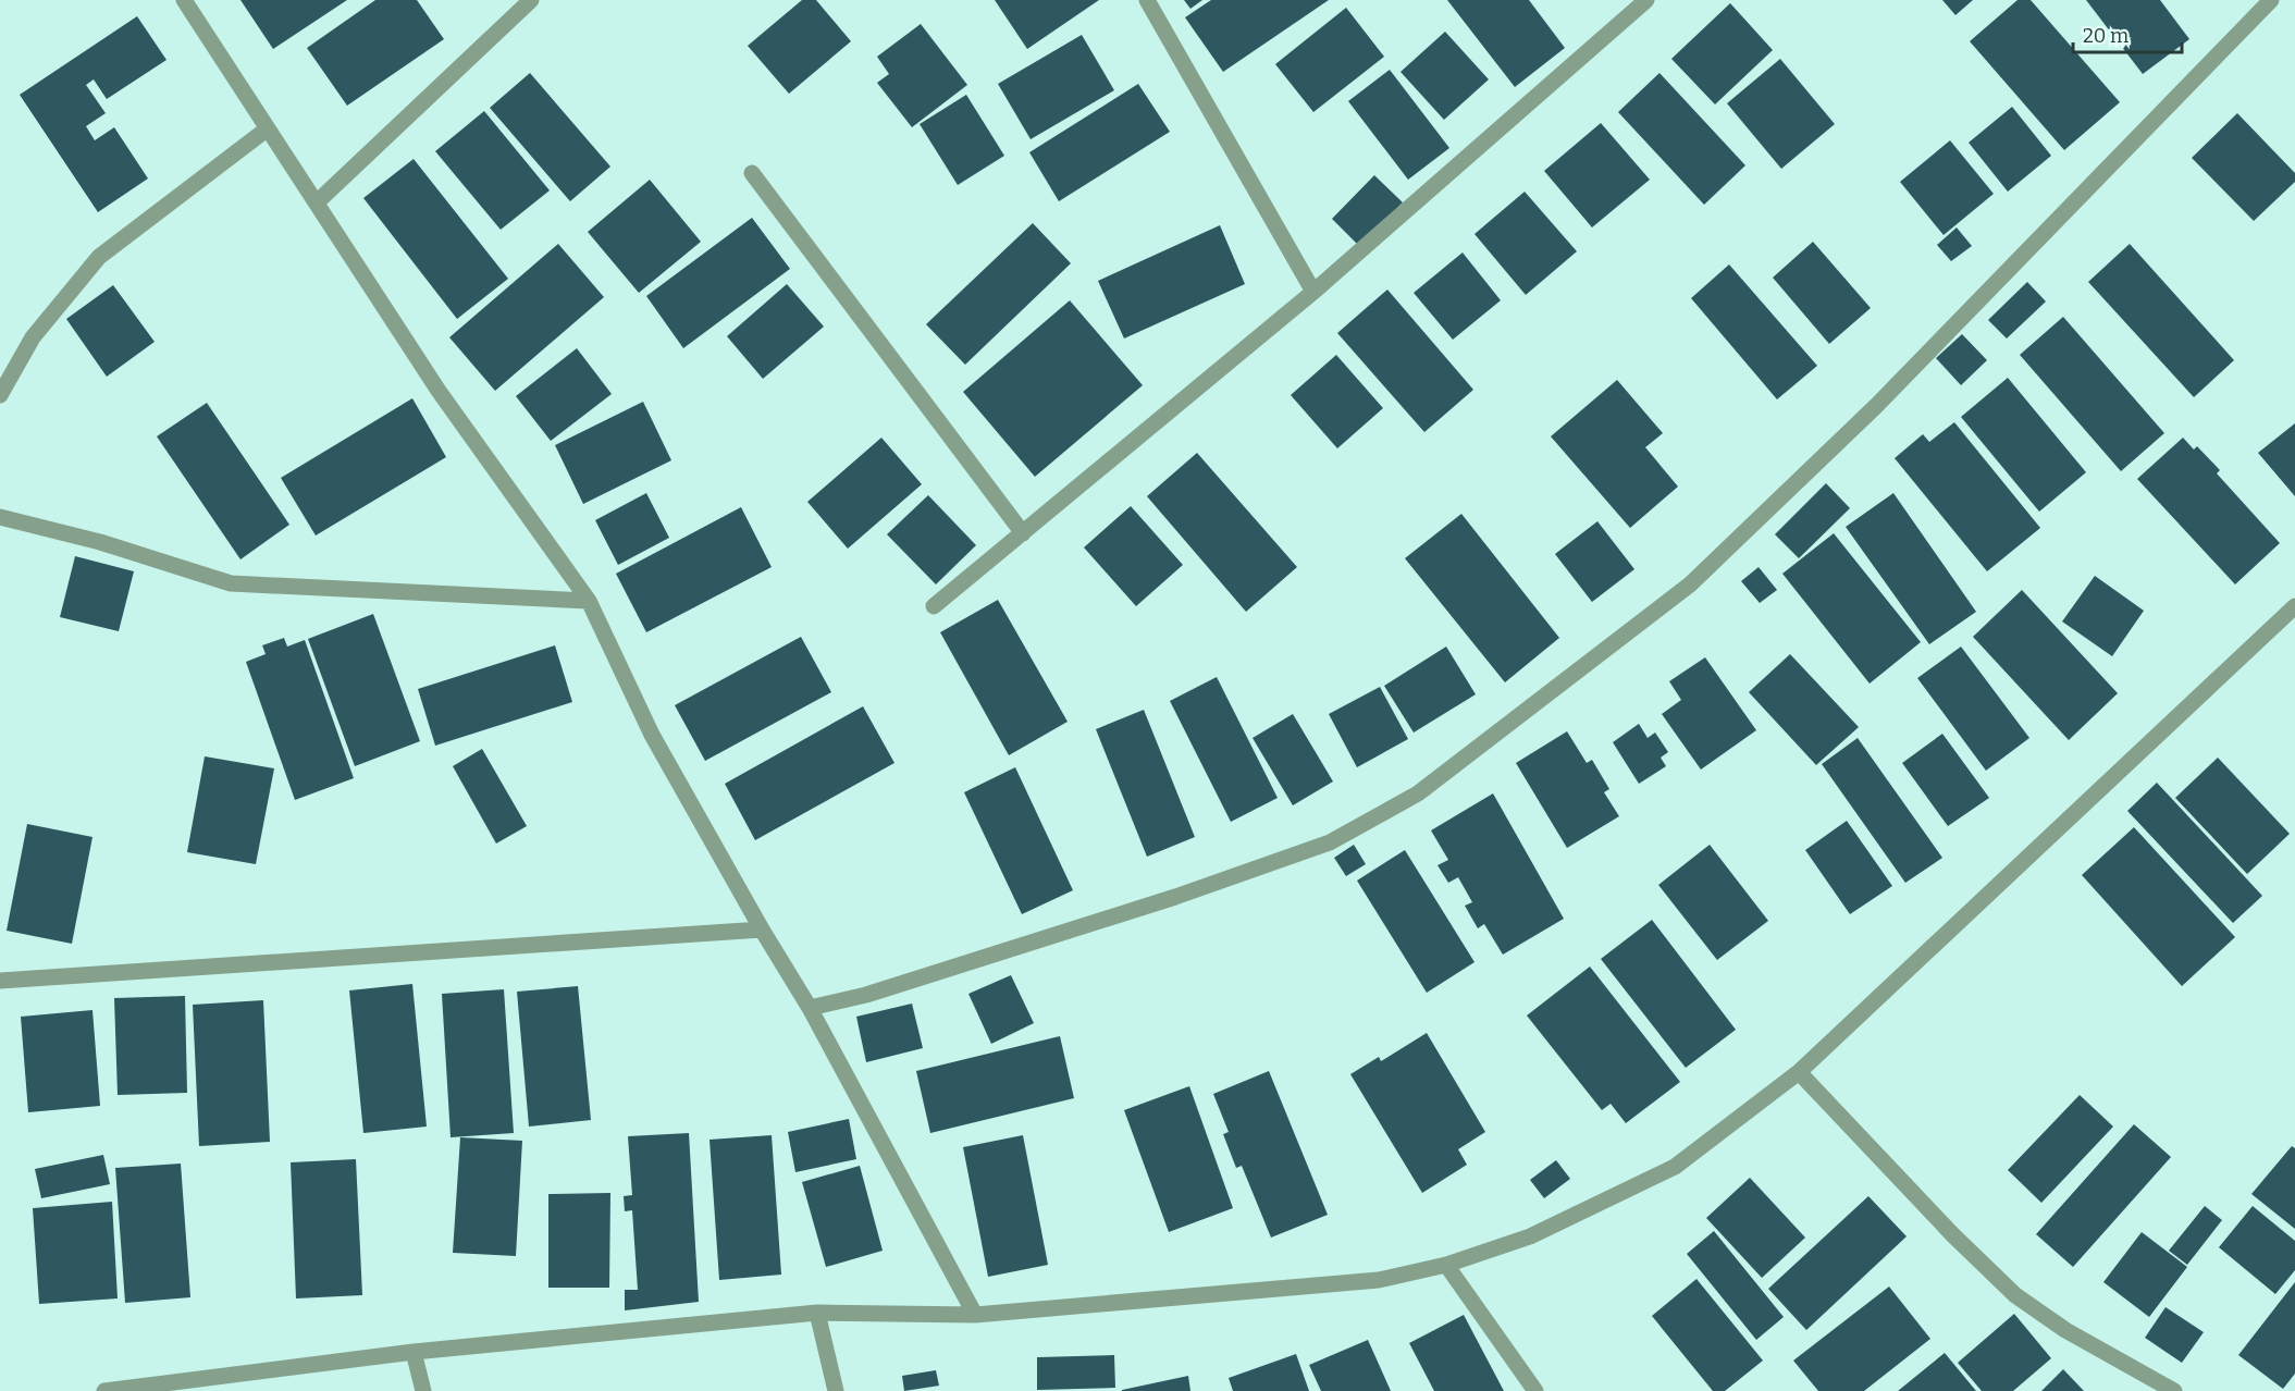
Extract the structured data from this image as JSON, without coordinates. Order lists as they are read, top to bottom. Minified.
{"scale_bar":"20 m"}
